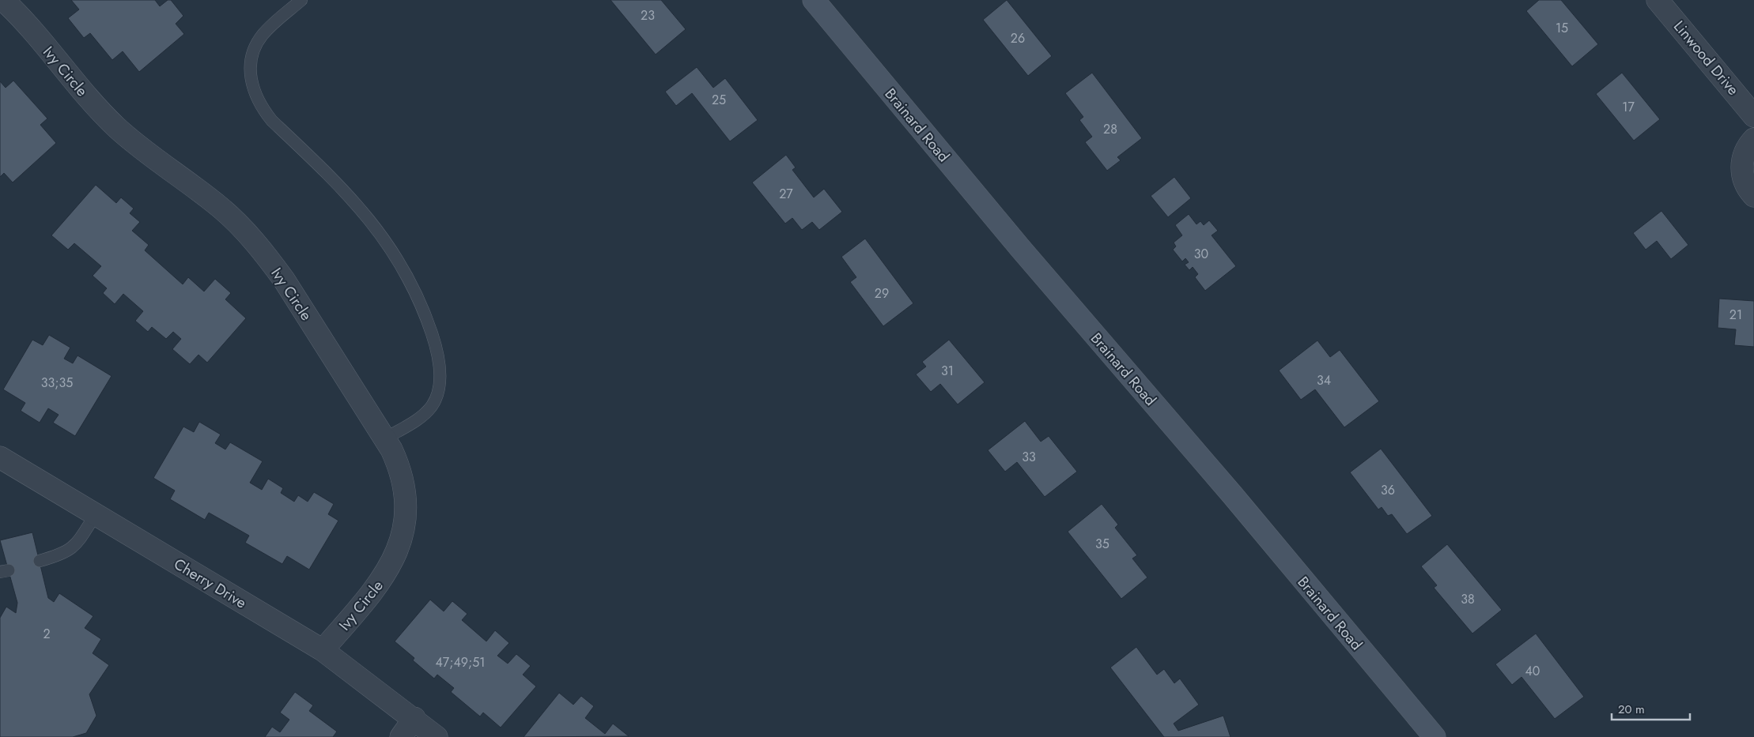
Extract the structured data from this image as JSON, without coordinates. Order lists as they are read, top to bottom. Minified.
{"streets":{"street":["Linwood Drive","Ivy Circle","Brainard Road","Cherry Drive"]},"crossings":[["Ivy Circle","Cherry Drive"]],"house_numbers":["23","15","26","25","17","28","27","30","29","21","31","34","33;35","33","36","35","38","2","47;49;51","40"],"scale_bar":"20 m"}
